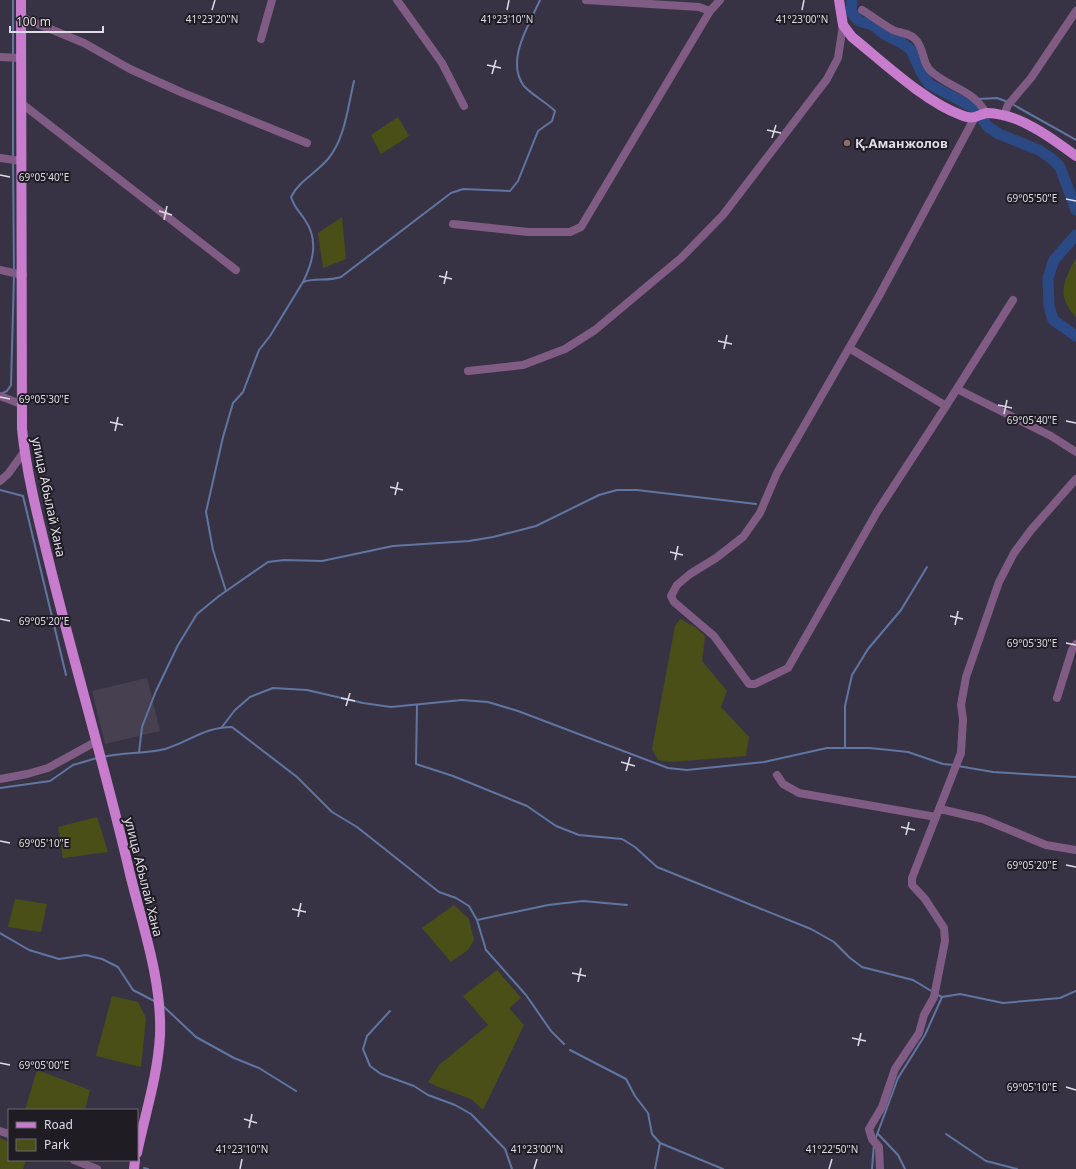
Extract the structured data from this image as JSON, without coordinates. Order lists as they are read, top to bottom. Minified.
{"streets":{"main road":["улица Абылай Хана"]},"places":["Қ.Аманжолов"],"legend":["Road","Park"],"scale_bar":"100 m","coordinates":["41°23'10\"N","41°23'00\"N","41°23'20\"N","69°05'40\"E","69°05'50\"E","69°05'30\"E","69°05'20\"E","69°05'10\"E","69°05'00\"E","41°22'50\"N"]}
